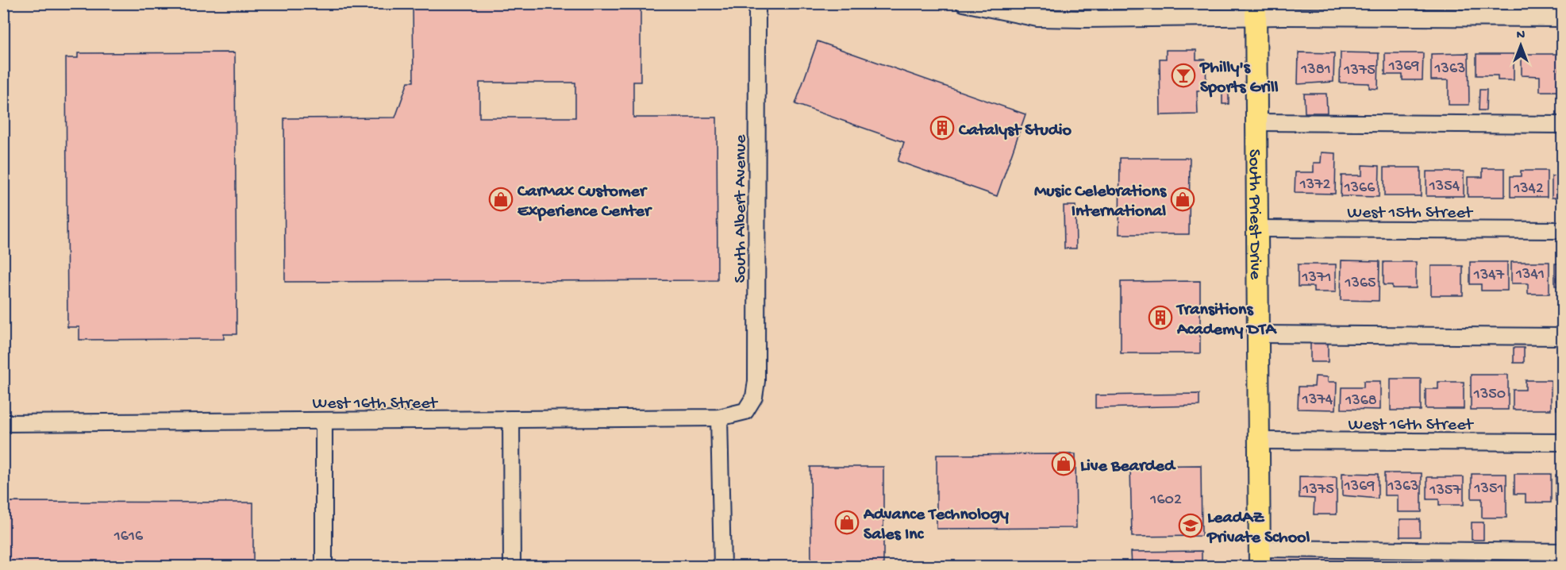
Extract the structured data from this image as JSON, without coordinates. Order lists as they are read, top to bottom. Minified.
{"streets":{"main road":["South Priest Drive"],"street":["South Albert Avenue","West 15th Street","West 16th Street"]},"crossings":[["South Albert Avenue","West 16th Street"],["West 15th Street","South Priest Drive"],["South Priest Drive","West 16th Street"]],"places":{"bar":["Philly's Sports Grill"],"building":["Catalyst Studio","Transitions Academy DTA"],"shop":["CarMax Customer Experience Center","Music Celebrations International","Live Bearded","Advance Technology Sales Inc"],"school or university":["LeadAZ Private School"]},"house_numbers":["1369","1363","1381","1375","1372","1354","1366","1342","1341","1347","1371","1365","1350","1374","1368","1369","1363","1351","1375","1357","1602","1616"],"north":"top"}
